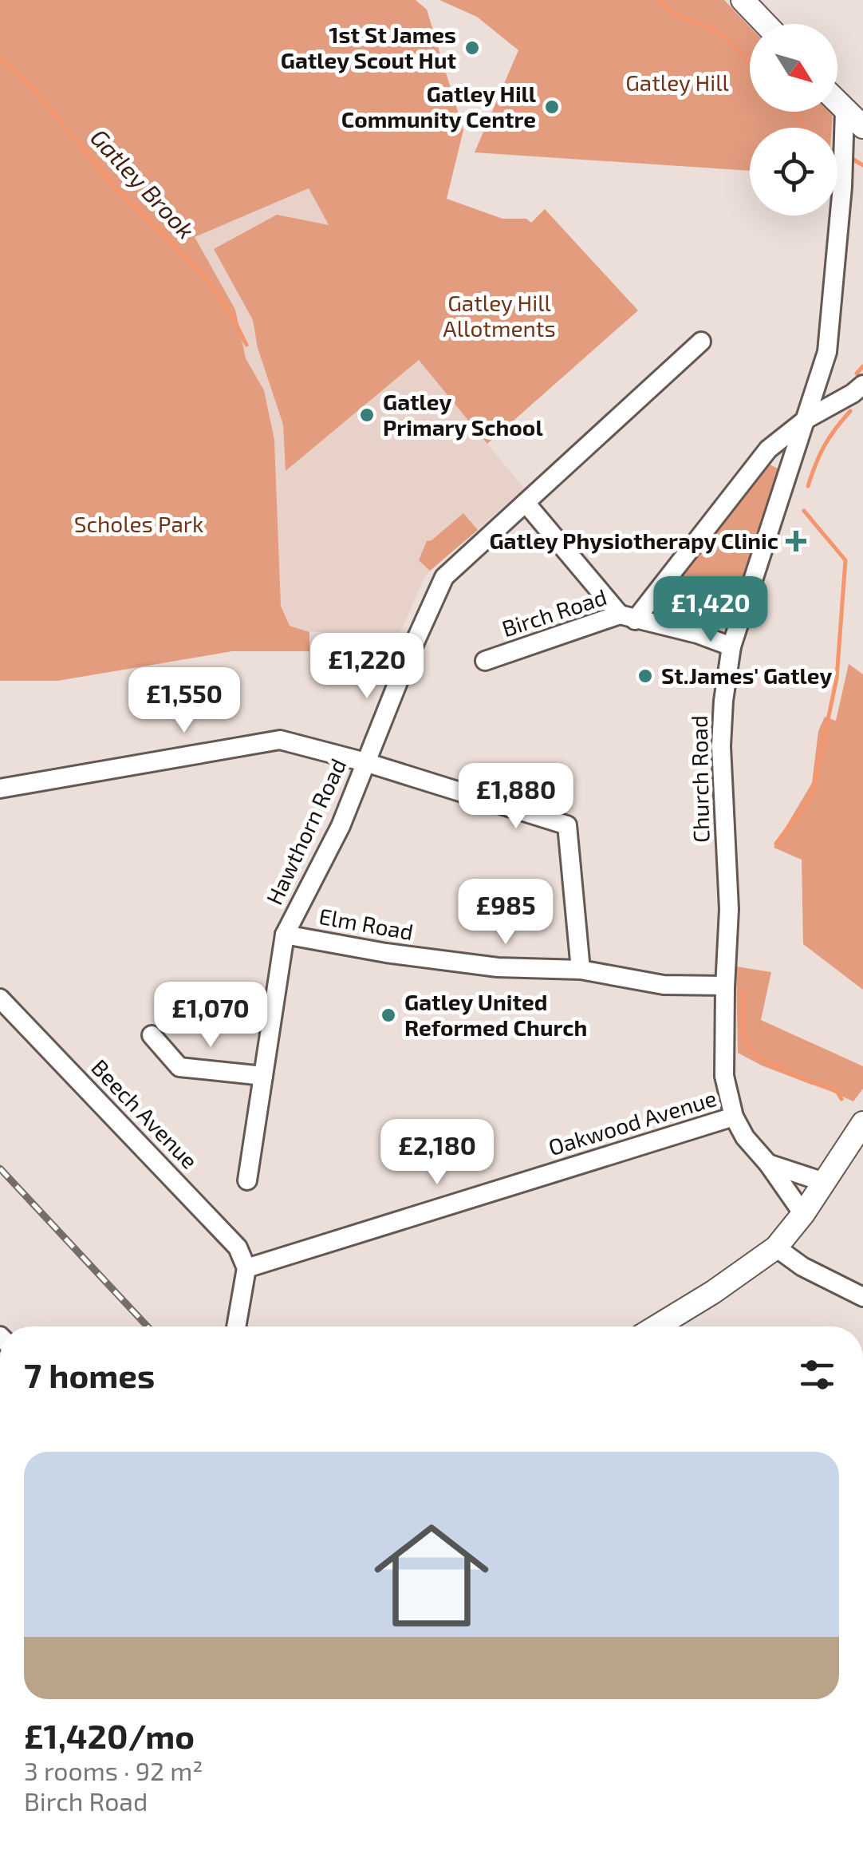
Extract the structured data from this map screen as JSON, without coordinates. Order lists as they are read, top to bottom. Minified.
{"streets":{"street":["Birch Road","Church Road","Hawthorn Road","Elm Road","Beech Avenue","Oakwood Avenue"]},"crossings":[["Birch Road","Church Road"],["Church Road","Elm Road"],["Church Road","Oakwood Avenue"],["Hawthorn Road","Elm Road"],["Beech Avenue","Oakwood Avenue"]],"water":["Gatley Brook"],"parks":["Gatley Hill","Gatley Hill Allotments","Scholes Park"],"places":{"other":["1st St James Gatley Scout Hut","Gatley Hill Community Centre","Gatley Primary School","St.James' Gatley","Gatley United Reformed Church"],"health":["Gatley Physiotherapy Clinic"]},"north":"bottom right","page":{"price":["£1,420","£1,220","£1,550","£1,880","£985","£1,070","£2,180"],"heading":"7 homes","list":[{"name":"£1,420/mo","note":"3 rooms · 92 m² · Birch Road"}]}}
